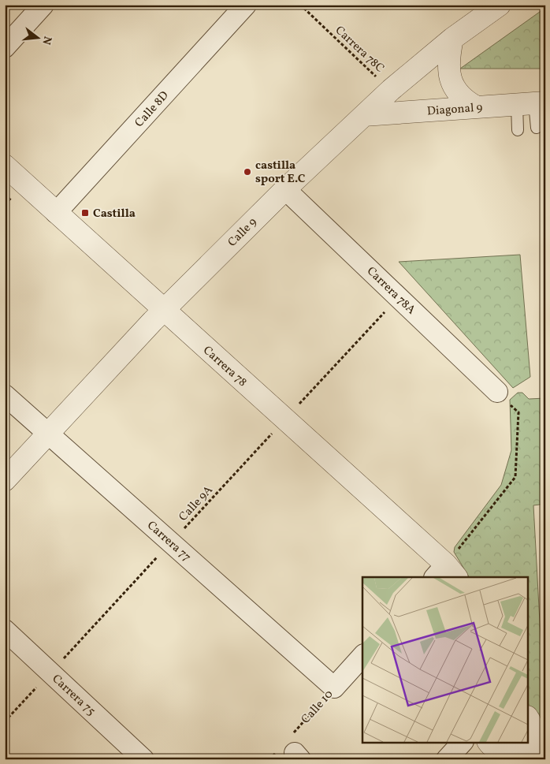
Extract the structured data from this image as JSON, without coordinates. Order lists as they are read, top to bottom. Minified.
{"streets":{"street":["Calle 8D","Diagonal 9","Calle 9","Carrera 78A","Carrera 78","Carrera 77","Carrera 75","Calle 10"],"path":["Carrera 78C","Calle 9A"]},"crossings":[["Carrera 78C","Calle 9"],["Calle 8D","Carrera 78"],["Diagonal 9","Calle 9"],["Calle 9","Carrera 78A"],["Calle 9","Carrera 78"],["Calle 9","Carrera 77"],["Carrera 78A","Calle 9A"],["Carrera 78","Calle 9A"],["Calle 9A","Carrera 77"],["Calle 9A","Carrera 75"],["Carrera 77","Calle 10"]],"places":{"other":["castilla sport E.C"],"transit":["Castilla"]},"north":"right"}
